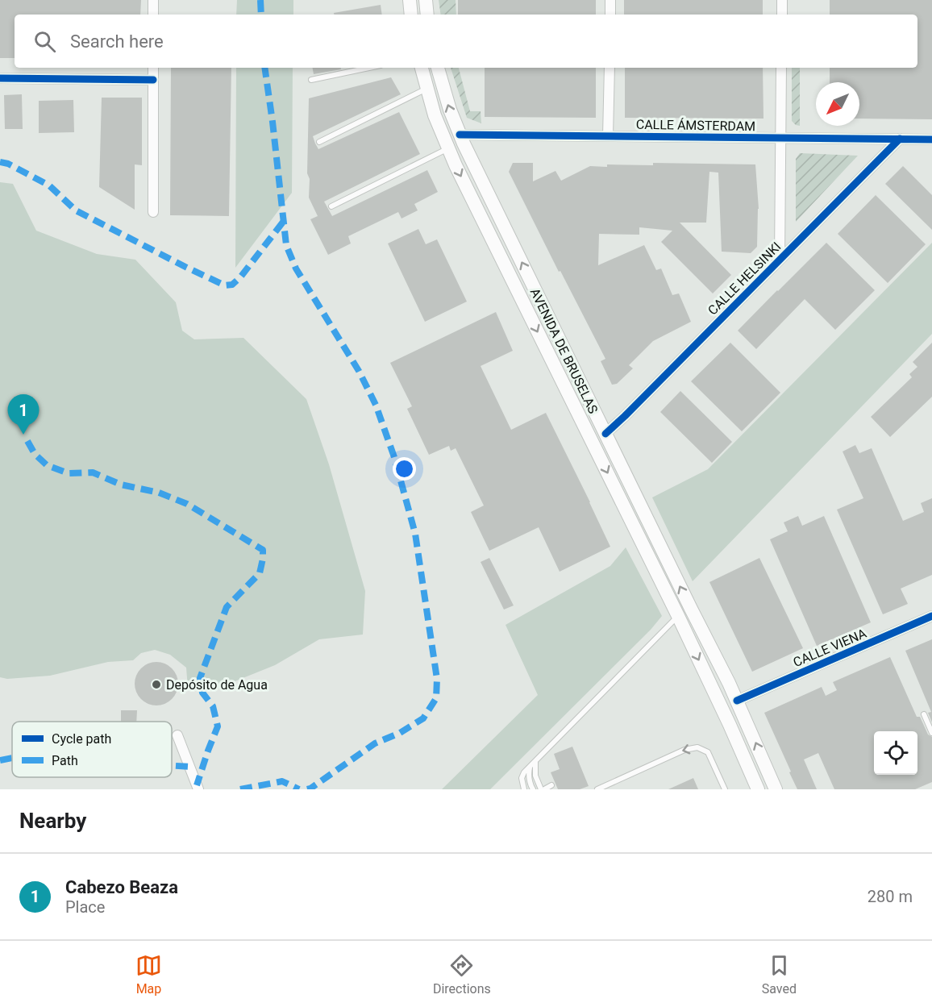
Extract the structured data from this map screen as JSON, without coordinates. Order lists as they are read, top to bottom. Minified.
{"streets":{"main road":["AVENIDA DE BRUSELAS"],"street":["CALLE ÁMSTERDAM","CALLE HELSINKI","CALLE VIENA"]},"crossings":[["CALLE ÁMSTERDAM","CALLE HELSINKI"],["CALLE ÁMSTERDAM","AVENIDA DE BRUSELAS"],["CALLE HELSINKI","AVENIDA DE BRUSELAS"],["AVENIDA DE BRUSELAS","CALLE VIENA"]],"places":["Depósito de Agua"],"legend":["Cycle path","Path"],"north":"bottom left","page":{"search":"Search here","pins":"1","heading":"Nearby","list":[{"mark":"1","name":"Cabezo Beaza","note":"Place","value":"280 m"}],"nav":["Map","Directions","Saved"]}}
